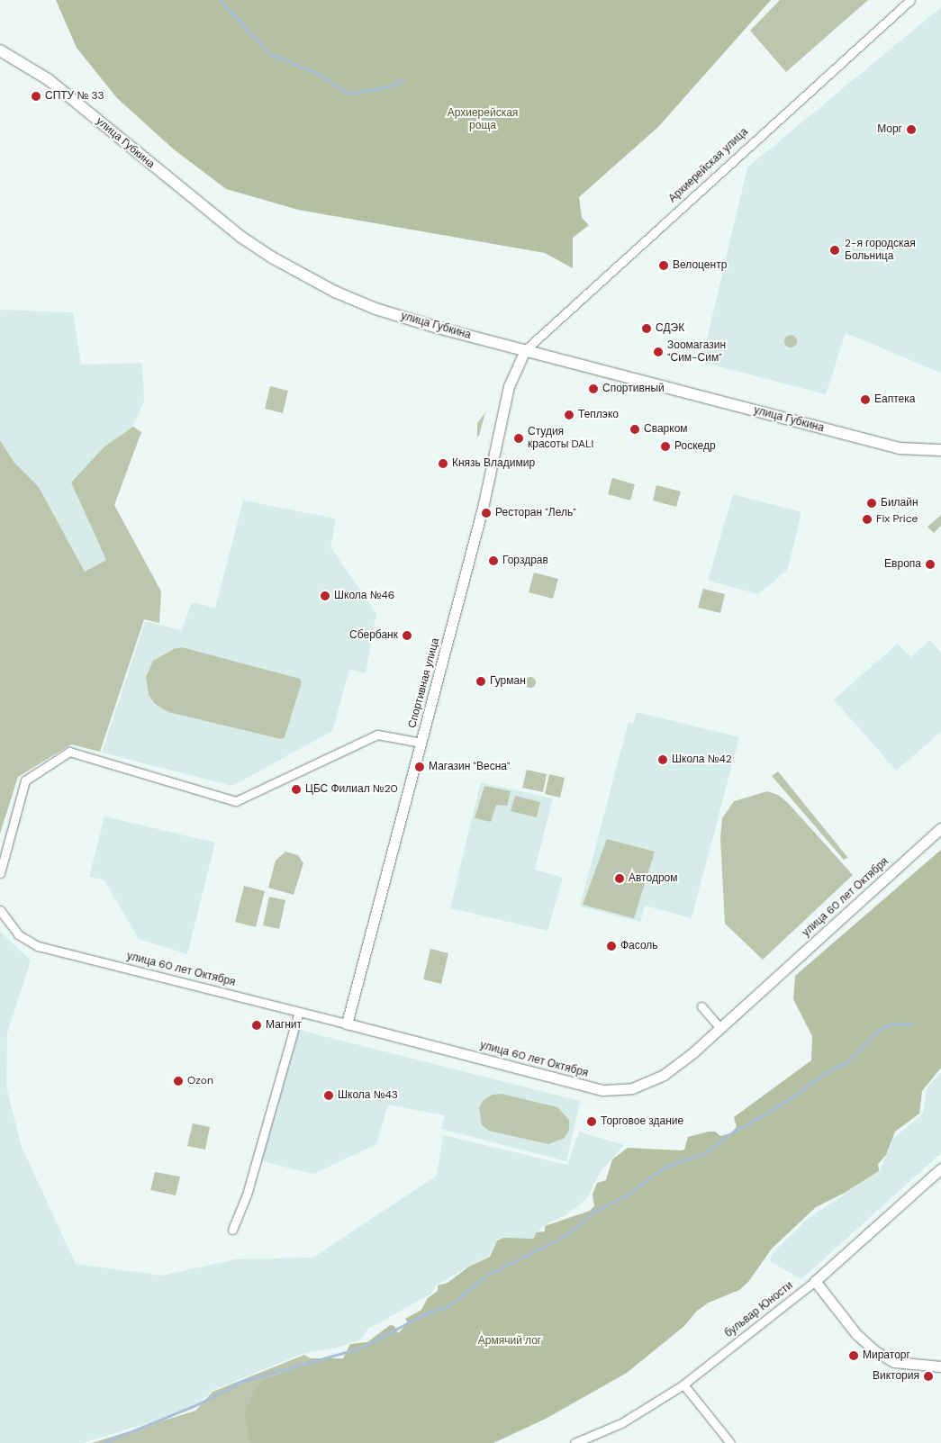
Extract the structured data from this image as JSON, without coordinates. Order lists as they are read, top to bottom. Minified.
{"streets":{"main road":["улица Губкина"],"street":["Архиерейская улица","Спортивная улица","улица 60 лет Октября","бульвар Юности"]},"crossings":[["улица Губкина","Архиерейская улица"],["улица Губкина","Спортивная улица"],["Архиерейская улица","Спортивная улица"],["Спортивная улица","улица 60 лет Октября"]],"parks":["Архиерейская роща","Армячий лог"],"places":["СПТУ № 33","Морг","2-я городская Больница","Велоцентр","СДЭК","Зоомагазин \"Сим-Сим\"","Спортивный","Еаптека","Теплэко","Сварком","Студия красоты DALI","Роскедр","Князь Владимир","Билайн","Ресторан \"Лель\"","Fix Price","Горздрав","Европа","Школа №46","Сбербанк","Гурман","Школа №42","Магазин \"Весна\"","ЦБС Филиал №20","Автодром","Фасоль","Магнит","Ozon","Школа №43","Торговое здание","Мираторг","Виктория"]}
